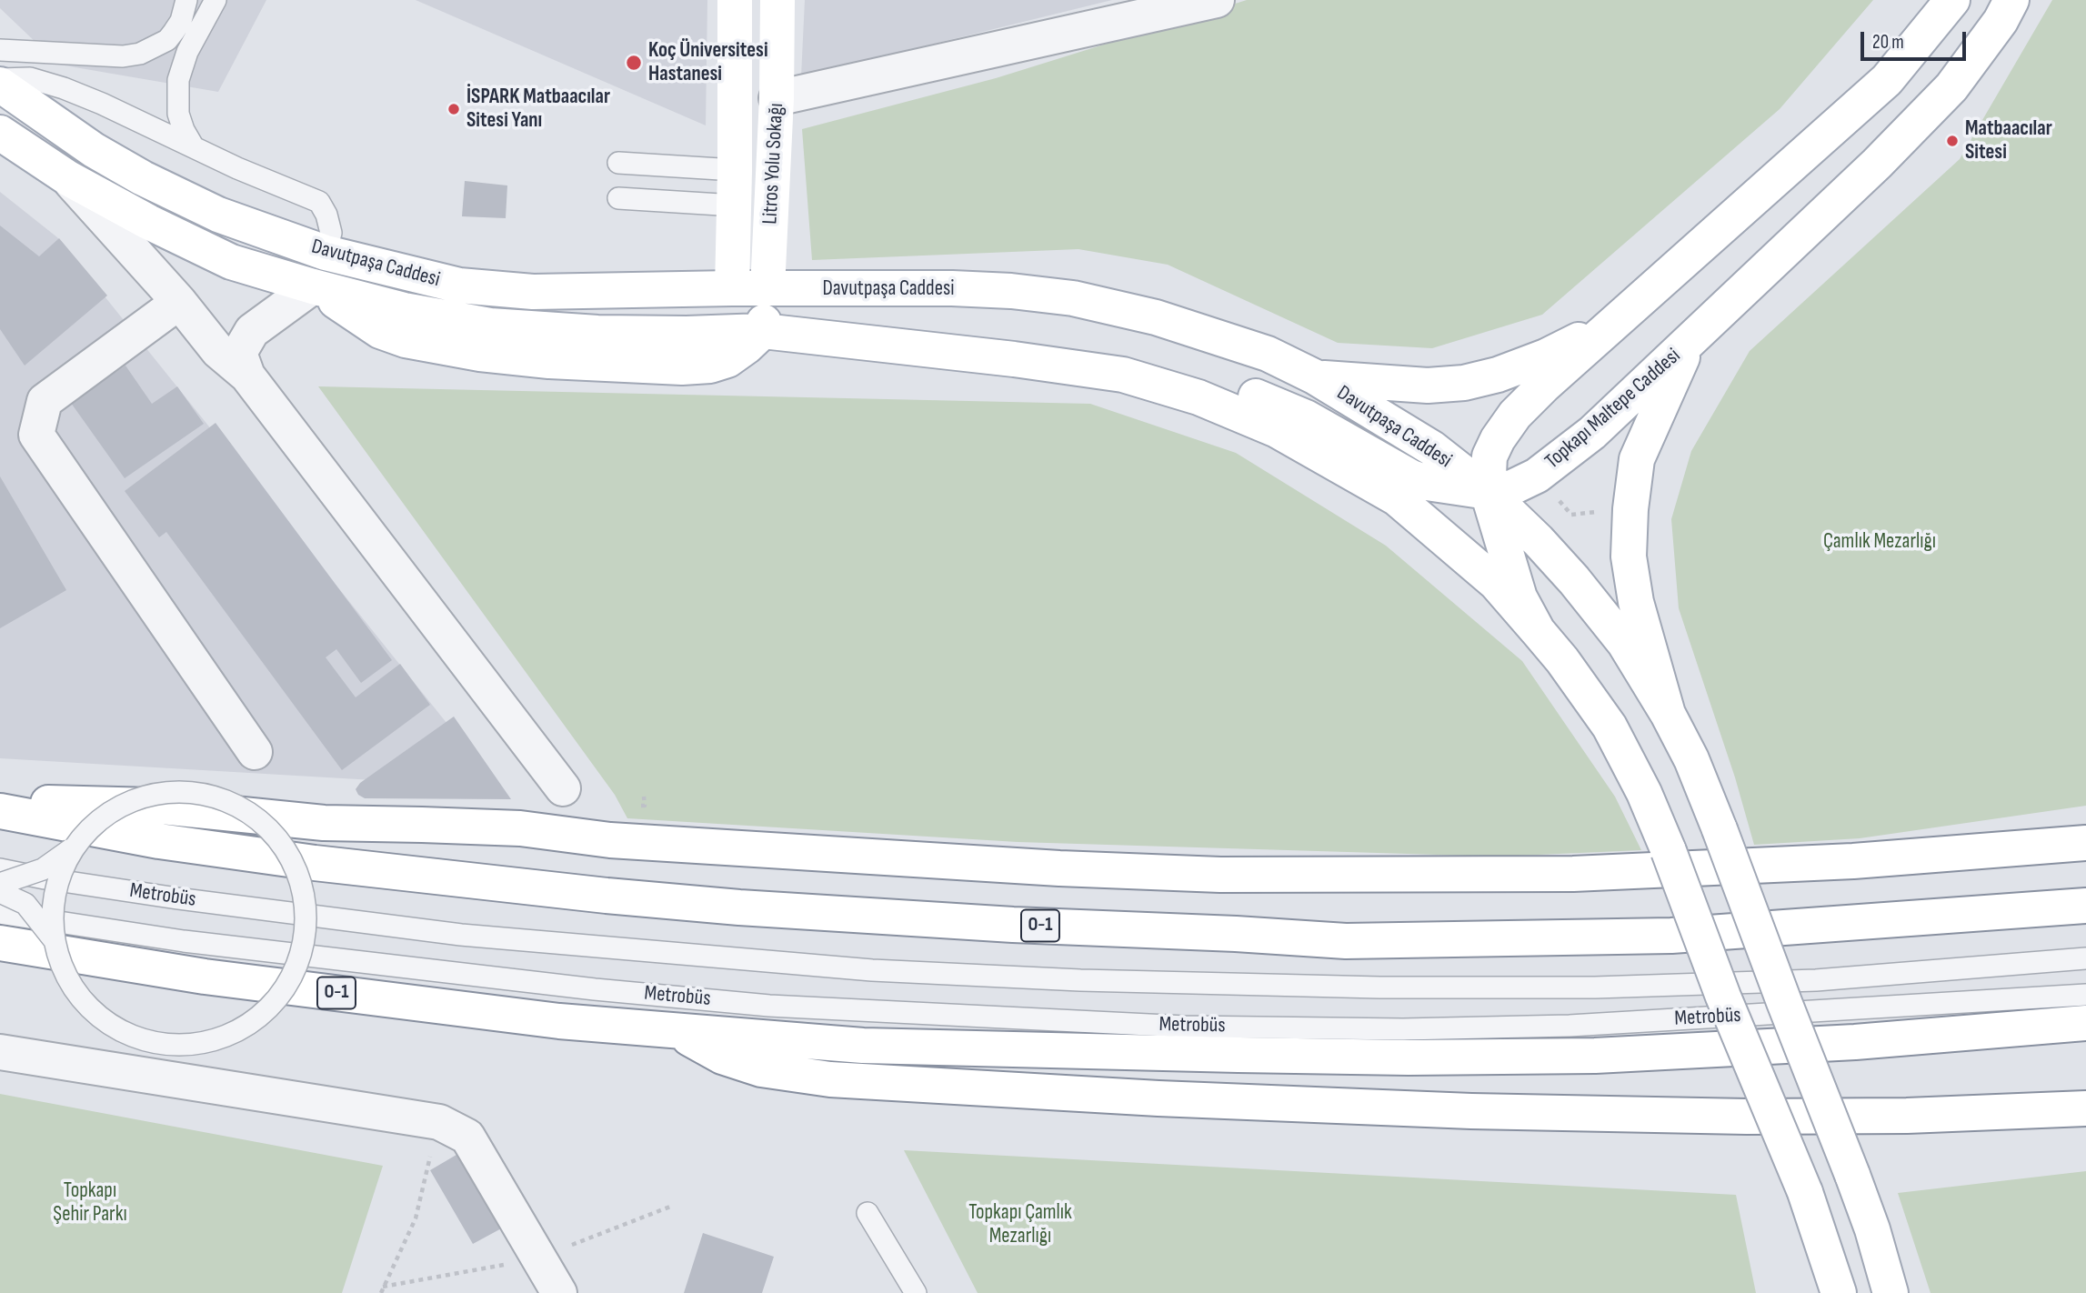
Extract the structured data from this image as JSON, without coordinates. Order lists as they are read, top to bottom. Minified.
{"streets":{"main road":["Litros Yolu Sokağı","Davutpaşa Caddesi","Topkapı Maltepe Caddesi","O-1"],"lane":["Metrobüs"]},"crossings":[["Litros Yolu Sokağı","Davutpaşa Caddesi"],["Davutpaşa Caddesi","Topkapı Maltepe Caddesi"]],"parks":["Çamlık Mezarlığı","Topkapı Şehir Parkı","Topkapı Çamlık Mezarlığı"],"places":["Koç Üniversitesi Hastanesi","İSPARK Matbaacılar Sitesi Yanı","Matbaacılar Sitesi"],"scale_bar":"20 m"}
